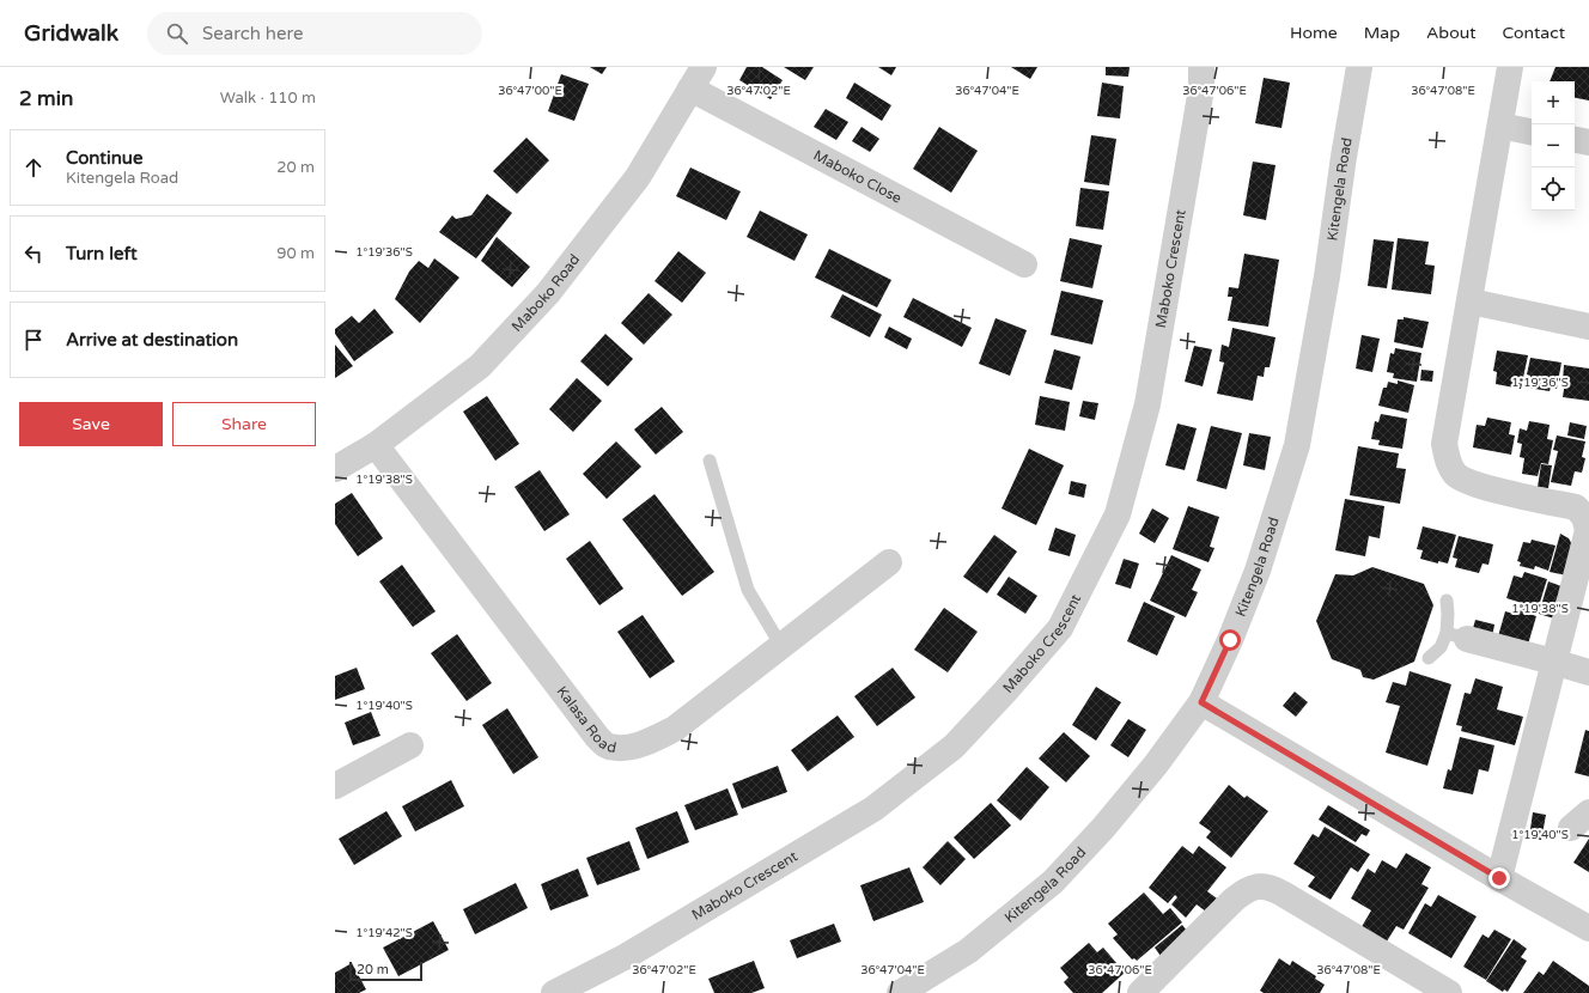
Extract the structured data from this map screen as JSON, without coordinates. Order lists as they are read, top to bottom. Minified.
{"streets":{"street":["Maboko Close","Kitengela Road","Maboko Crescent","Maboko Road","Kalasa Road"]},"crossings":[["Maboko Close","Maboko Road"],["Maboko Road","Kalasa Road"]],"scale_bar":"20 m","page":{"header":"Gridwalk","search":"Search here","nav":["Home","Map","About","Contact"],"heading":["2 min","Walk · 110 m"],"map_buttons":["+","−"],"list":[["Continue","Kitengela Road","20 m"],["Turn left","90 m"],"Arrive at destination"],"buttons":["Save","Share"],"scale":"20 m"},"coordinates":["36°47'00\"E","36°47'02\"E","36°47'04\"E","36°47'06\"E","36°47'08\"E","1°19'36\"S","1°19'38\"S","1°19'40\"S","1°19'42\"S"]}
